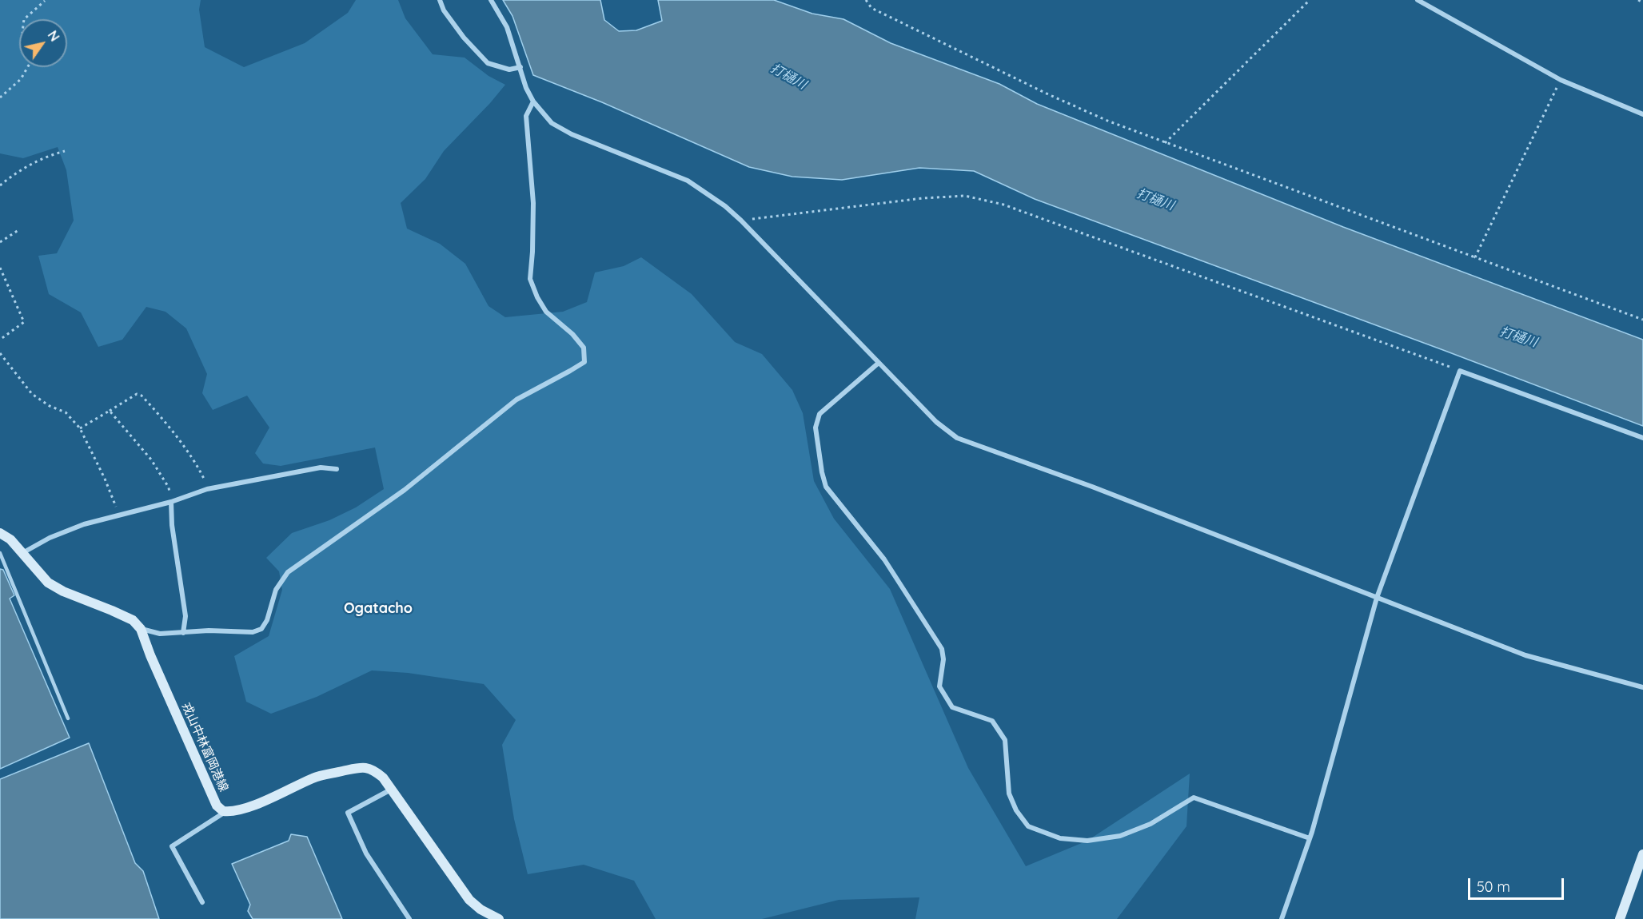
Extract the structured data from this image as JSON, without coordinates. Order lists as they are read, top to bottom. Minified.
{"streets":{"main road":["戎山中林富岡港線"]},"districts":["Ogatacho"],"water":["打樋川"],"scale_bar":"50 m","north":"top right"}
